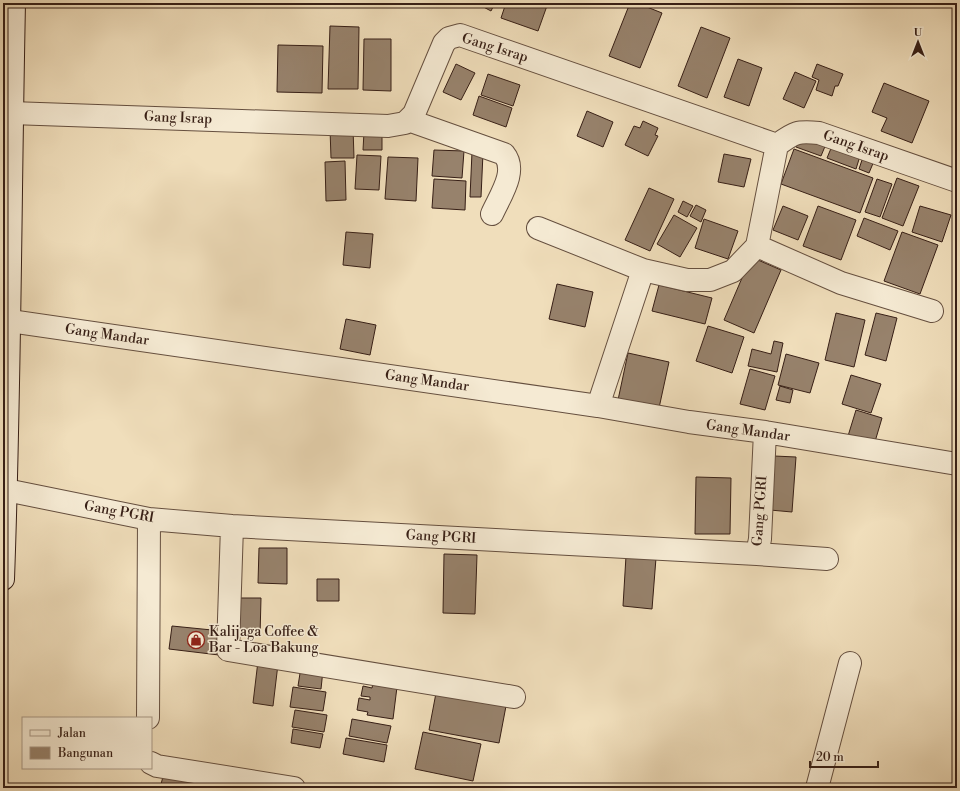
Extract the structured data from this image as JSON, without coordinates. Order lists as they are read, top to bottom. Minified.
{"streets":{"street":["Gang Israp","Gang Mandar","Gang PGRI"]},"crossings":[["Gang Mandar","Gang PGRI"]],"places":{"shop":["Kalijaga Coffee & Bar - Loa Bakung"]},"legend":["Jalan","Bangunan"],"scale_bar":"20 m","north":"top"}
